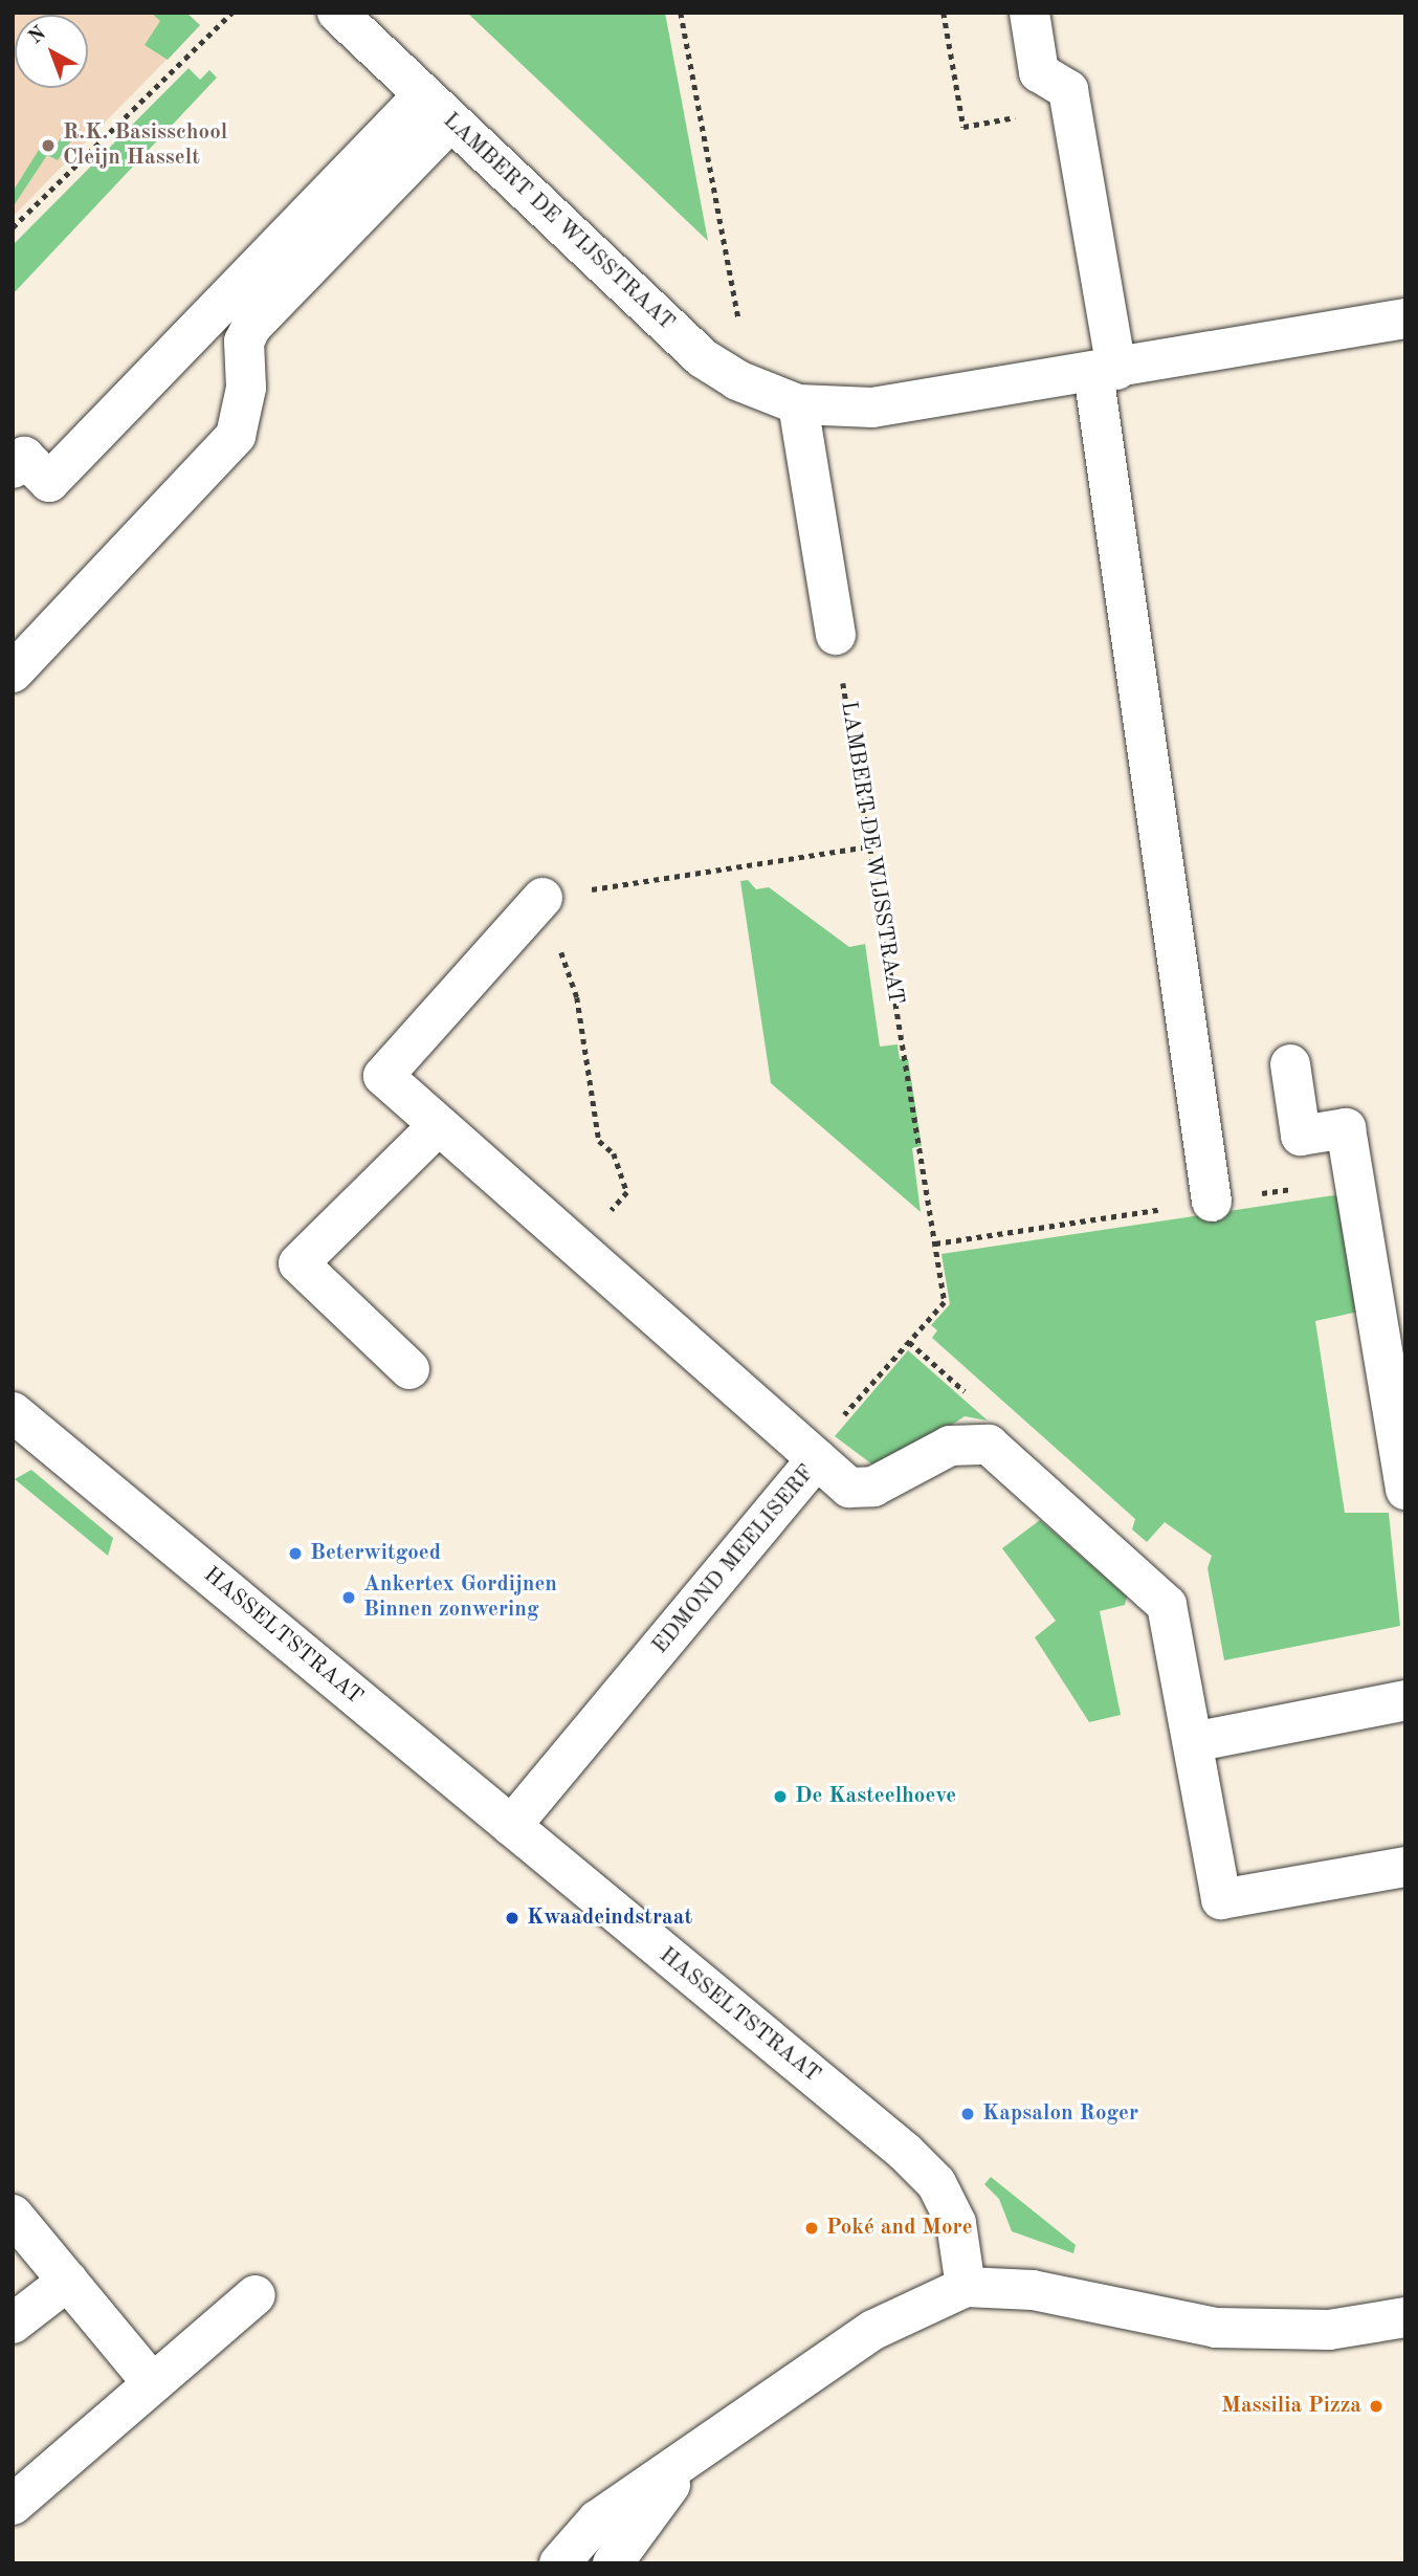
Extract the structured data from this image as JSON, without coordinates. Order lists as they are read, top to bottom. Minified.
{"streets":{"street":["LAMBERT DE WIJSSTRAAT","EDMOND MEELISERF","HASSELTSTRAAT"]},"crossings":[["LAMBERT DE WIJSSTRAAT","EDMOND MEELISERF"],["EDMOND MEELISERF","HASSELTSTRAAT"]],"places":["R.K. Basisschool Cleijn Hasselt","Beterwitgoed","Ankertex Gordijnen Binnen zonwering","De Kasteelhoeve","Kwaadeindstraat","Kapsalon Roger","Poké and More","Massilia Pizza"],"north":"top left"}
